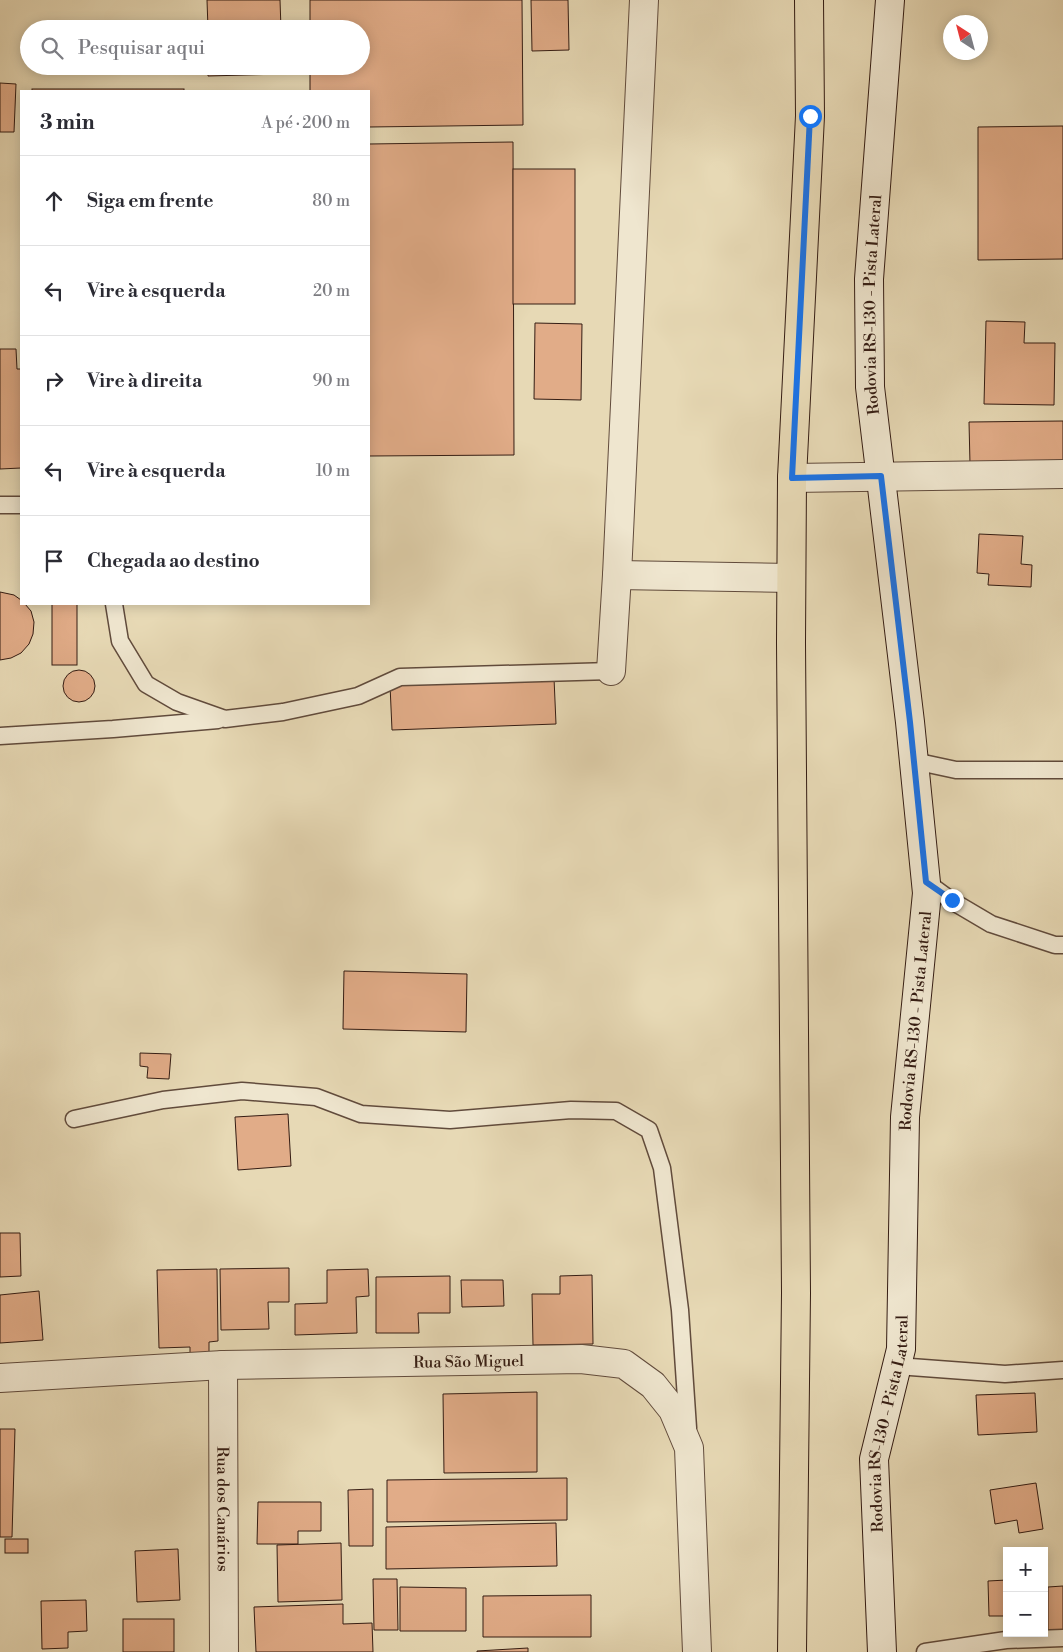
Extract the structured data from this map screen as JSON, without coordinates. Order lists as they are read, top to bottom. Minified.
{"streets":{"street":["Rodovia RS-130 - Pista Lateral","Rua São Miguel","Rua dos Canários"]},"crossings":[["Rua São Miguel","Rua dos Canários"]],"north":"top left","page":{"search":"Pesquisar aqui","heading":["3 min","A pé · 200 m"],"list":[["Siga em frente","80 m"],["Vire à esquerda","20 m"],["Vire à direita","90 m"],["Vire à esquerda","10 m"],"Chegada ao destino"],"map_buttons":["+","−"]}}
